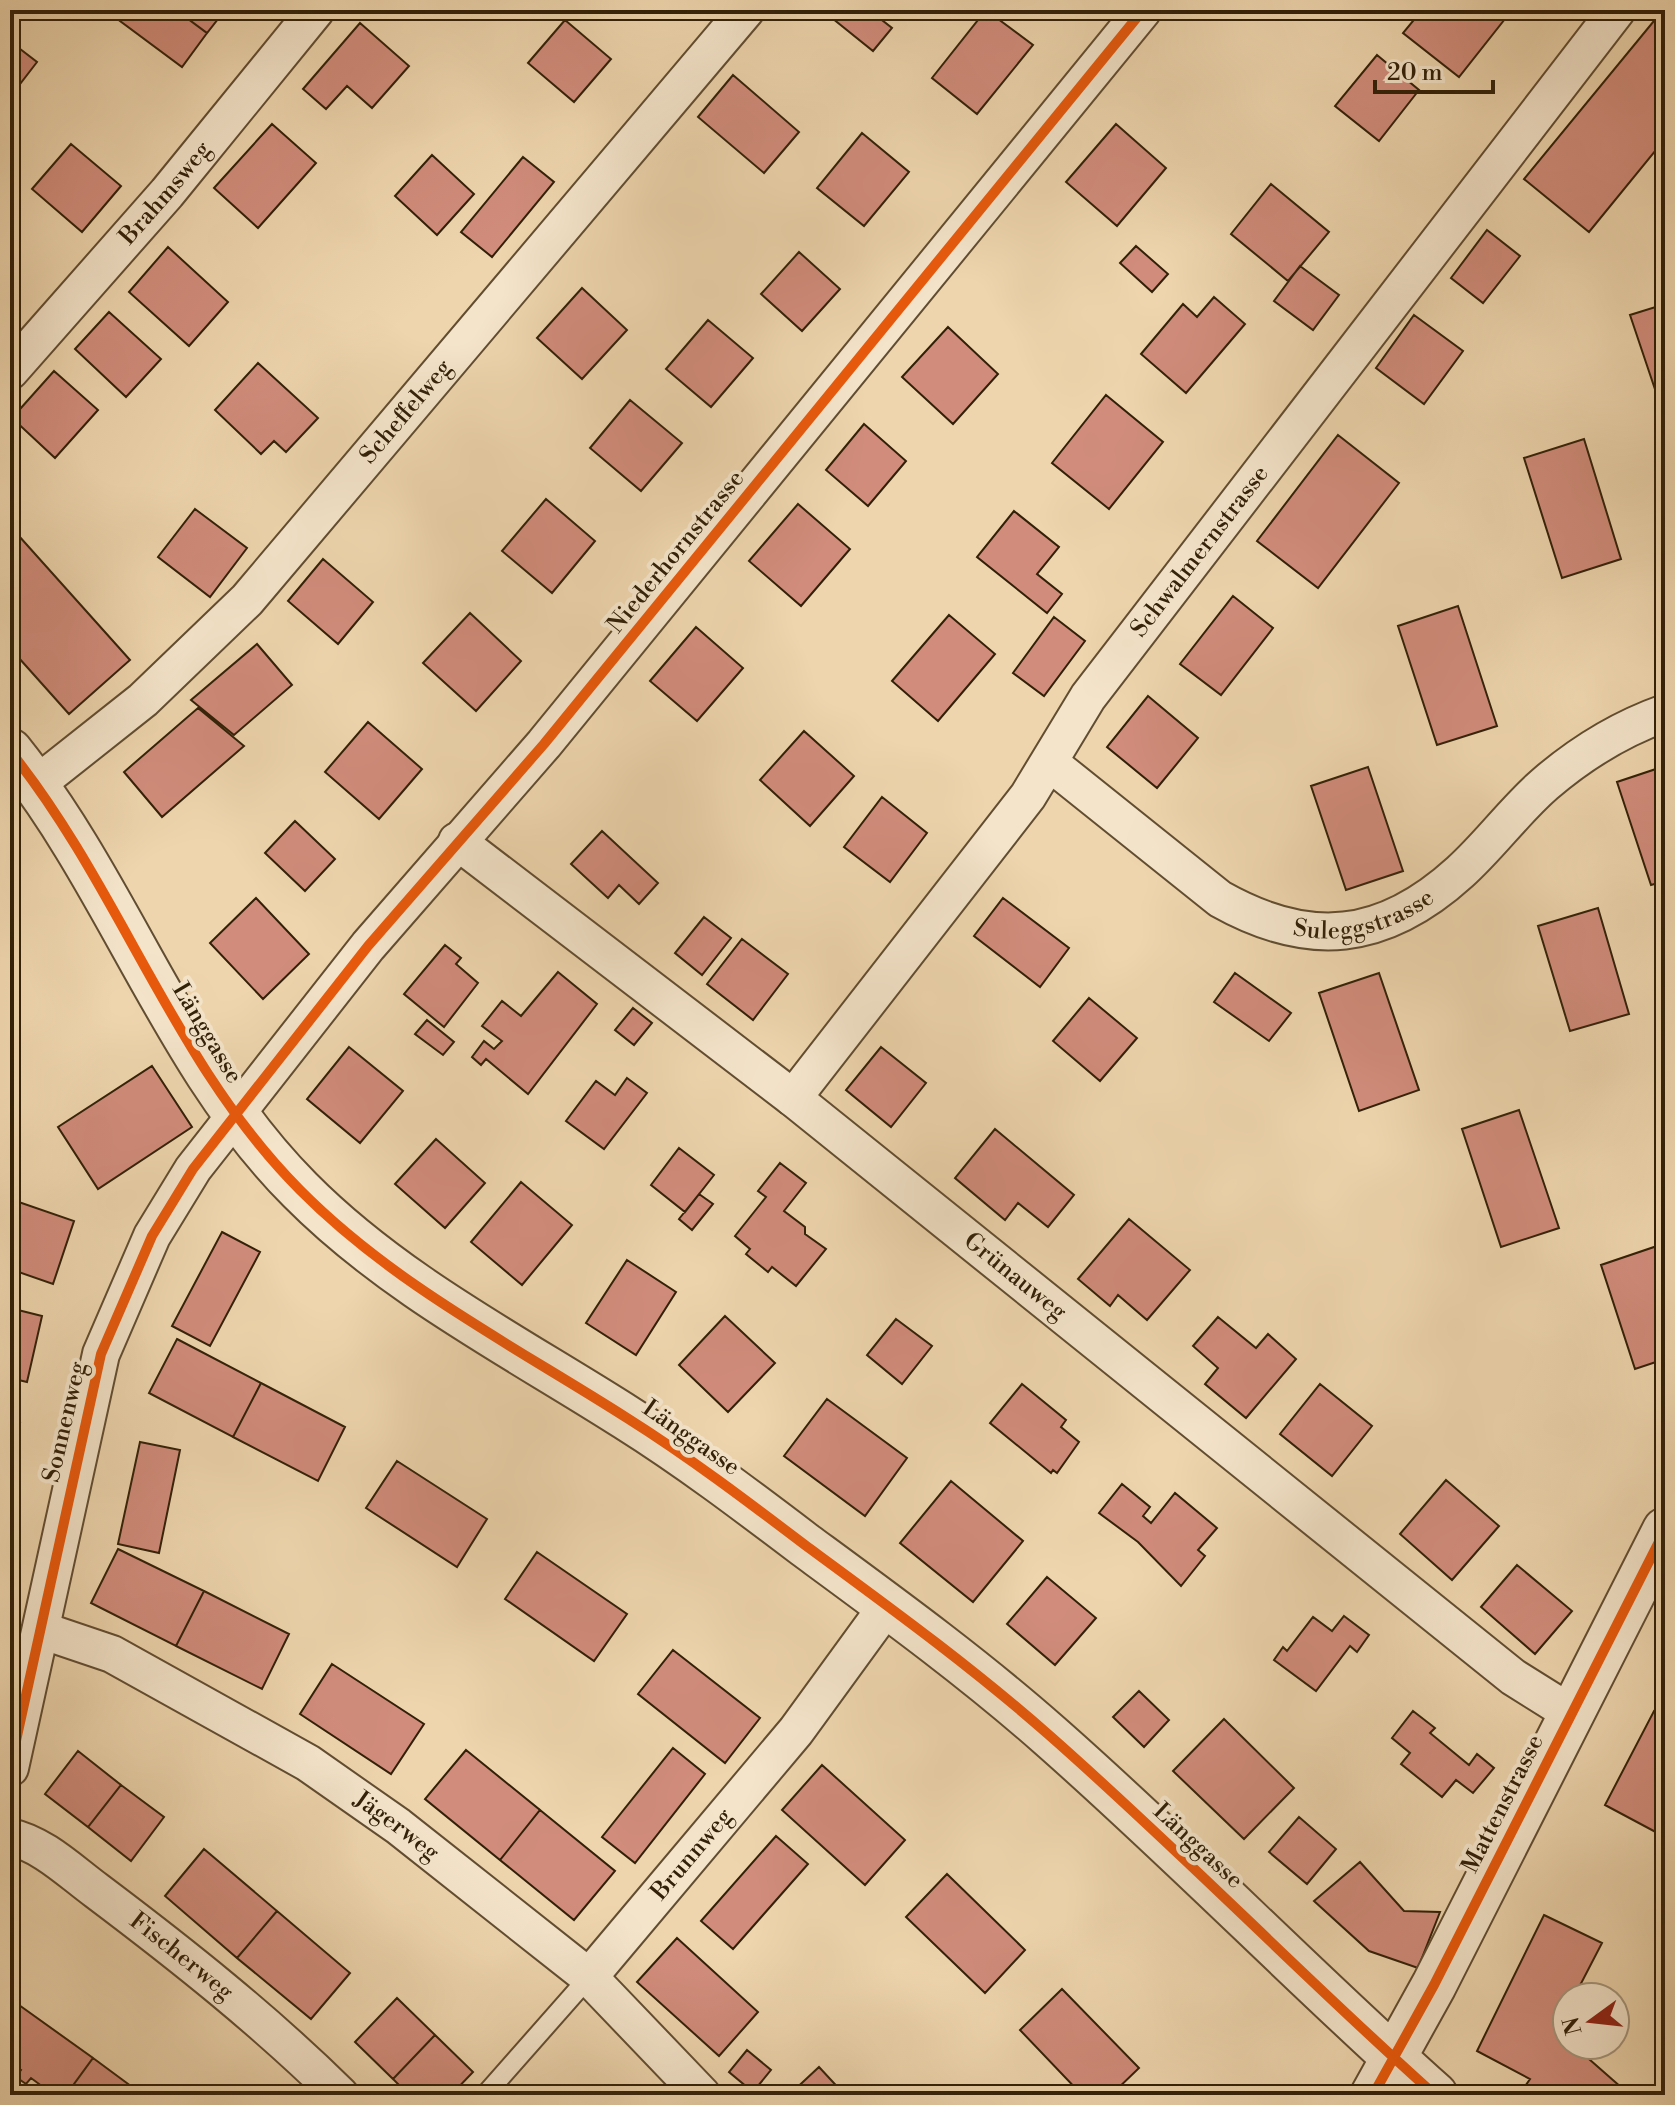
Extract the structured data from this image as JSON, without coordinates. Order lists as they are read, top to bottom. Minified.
{"streets":{"street":["Brahmsweg","Scheffelweg","Schwalmernstrasse","Niederhornstrasse","Suleggstrasse","Länggasse","Grünauweg","Sonnenweg","Mattenstrasse","Jägerweg","Brunnweg","Fischerweg"]},"crossings":[["Scheffelweg","Länggasse"],["Schwalmernstrasse","Suleggstrasse"],["Schwalmernstrasse","Grünauweg"],["Niederhornstrasse","Länggasse"],["Niederhornstrasse","Grünauweg"],["Niederhornstrasse","Sonnenweg"],["Länggasse","Sonnenweg"],["Länggasse","Mattenstrasse"],["Länggasse","Brunnweg"],["Grünauweg","Mattenstrasse"],["Sonnenweg","Jägerweg"],["Jägerweg","Brunnweg"]],"scale_bar":"20 m","north":"left"}
